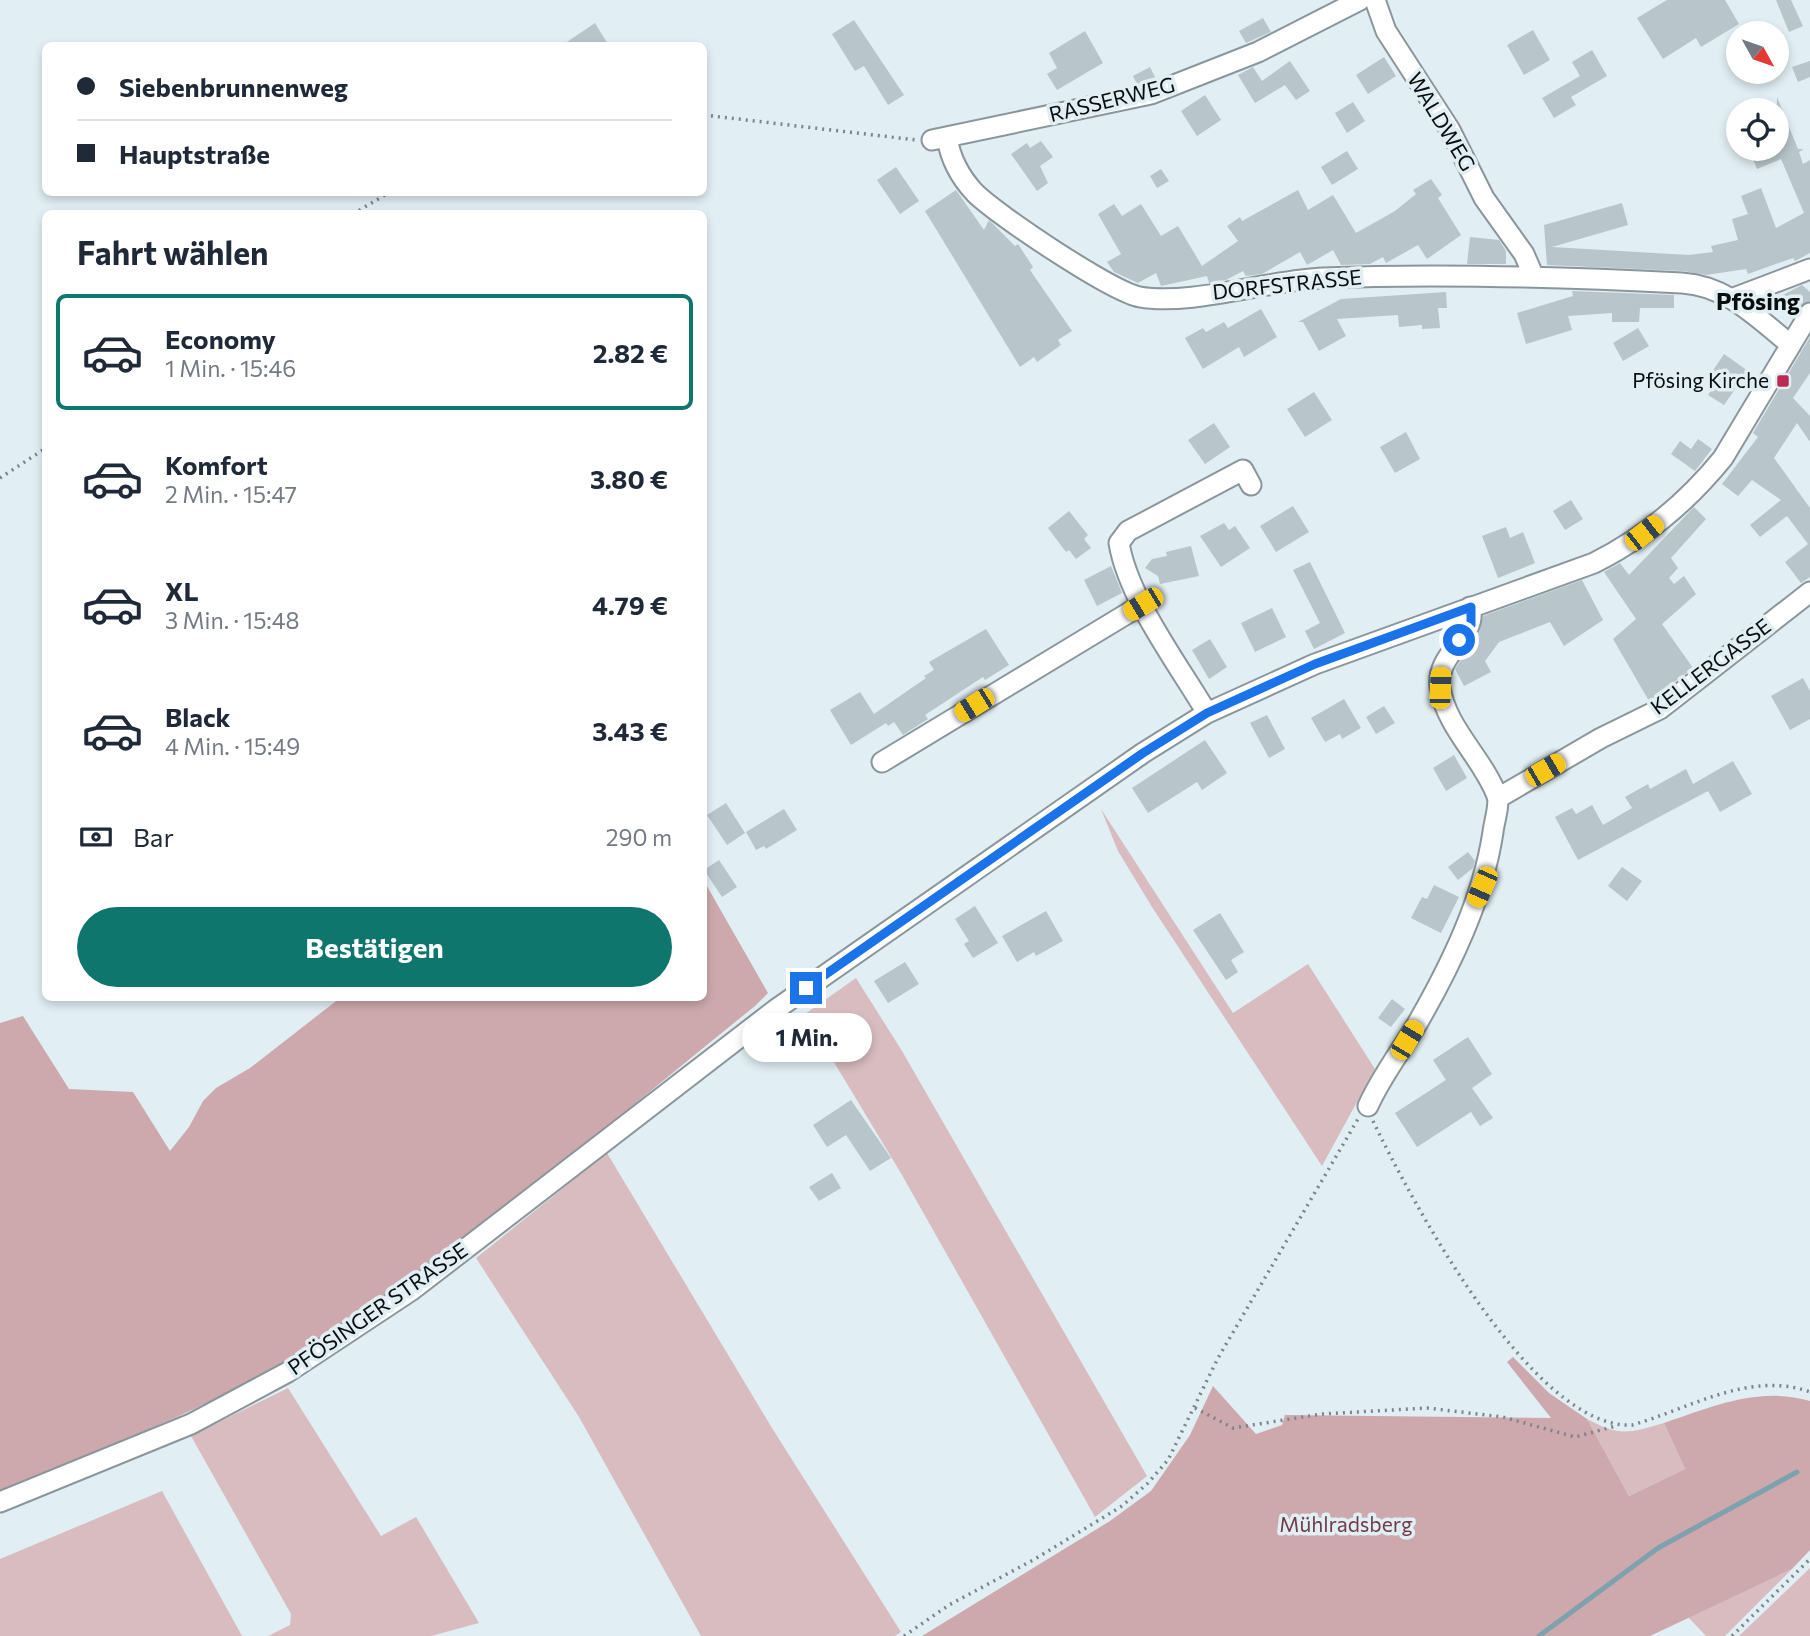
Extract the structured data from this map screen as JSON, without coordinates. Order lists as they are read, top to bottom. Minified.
{"streets":{"street":["RASSERWEG","WALDWEG","DORFSTRASSE","KELLERGASSE","PFÖSINGER STRASSE"]},"crossings":[["RASSERWEG","DORFSTRASSE"],["WALDWEG","DORFSTRASSE"],["DORFSTRASSE","PFÖSINGER STRASSE"]],"districts":["Pfösing"],"parks":["Mühlradsberg"],"places":{"transit":["Pfösing Kirche"]},"north":"bottom right","page":{"banner":["Siebenbrunnenweg","Hauptstraße"],"heading":"Fahrt wählen","list":[{"name":"Economy","note":"1 Min. · 15:46","value":"2.82 €"},{"name":"Komfort","note":"2 Min. · 15:47","value":"3.80 €"},{"name":"XL","note":"3 Min. · 15:48","value":"4.79 €"},{"name":"Black","note":"4 Min. · 15:49","value":"3.43 €"}],"pay":["Bar","290 m"],"buttons":"Bestätigen","bubble":"1 Min."}}
